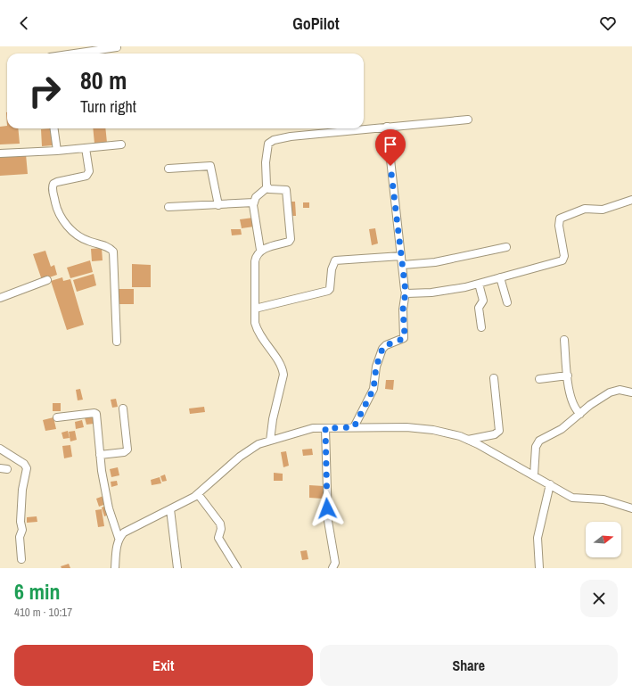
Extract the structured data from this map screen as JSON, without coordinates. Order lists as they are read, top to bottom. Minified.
{"north":"right","page":{"header":"GoPilot","turn":["80 m","Turn right"],"heading":["6 min","410 m · 10:17"],"buttons":["Exit","Share"]}}
